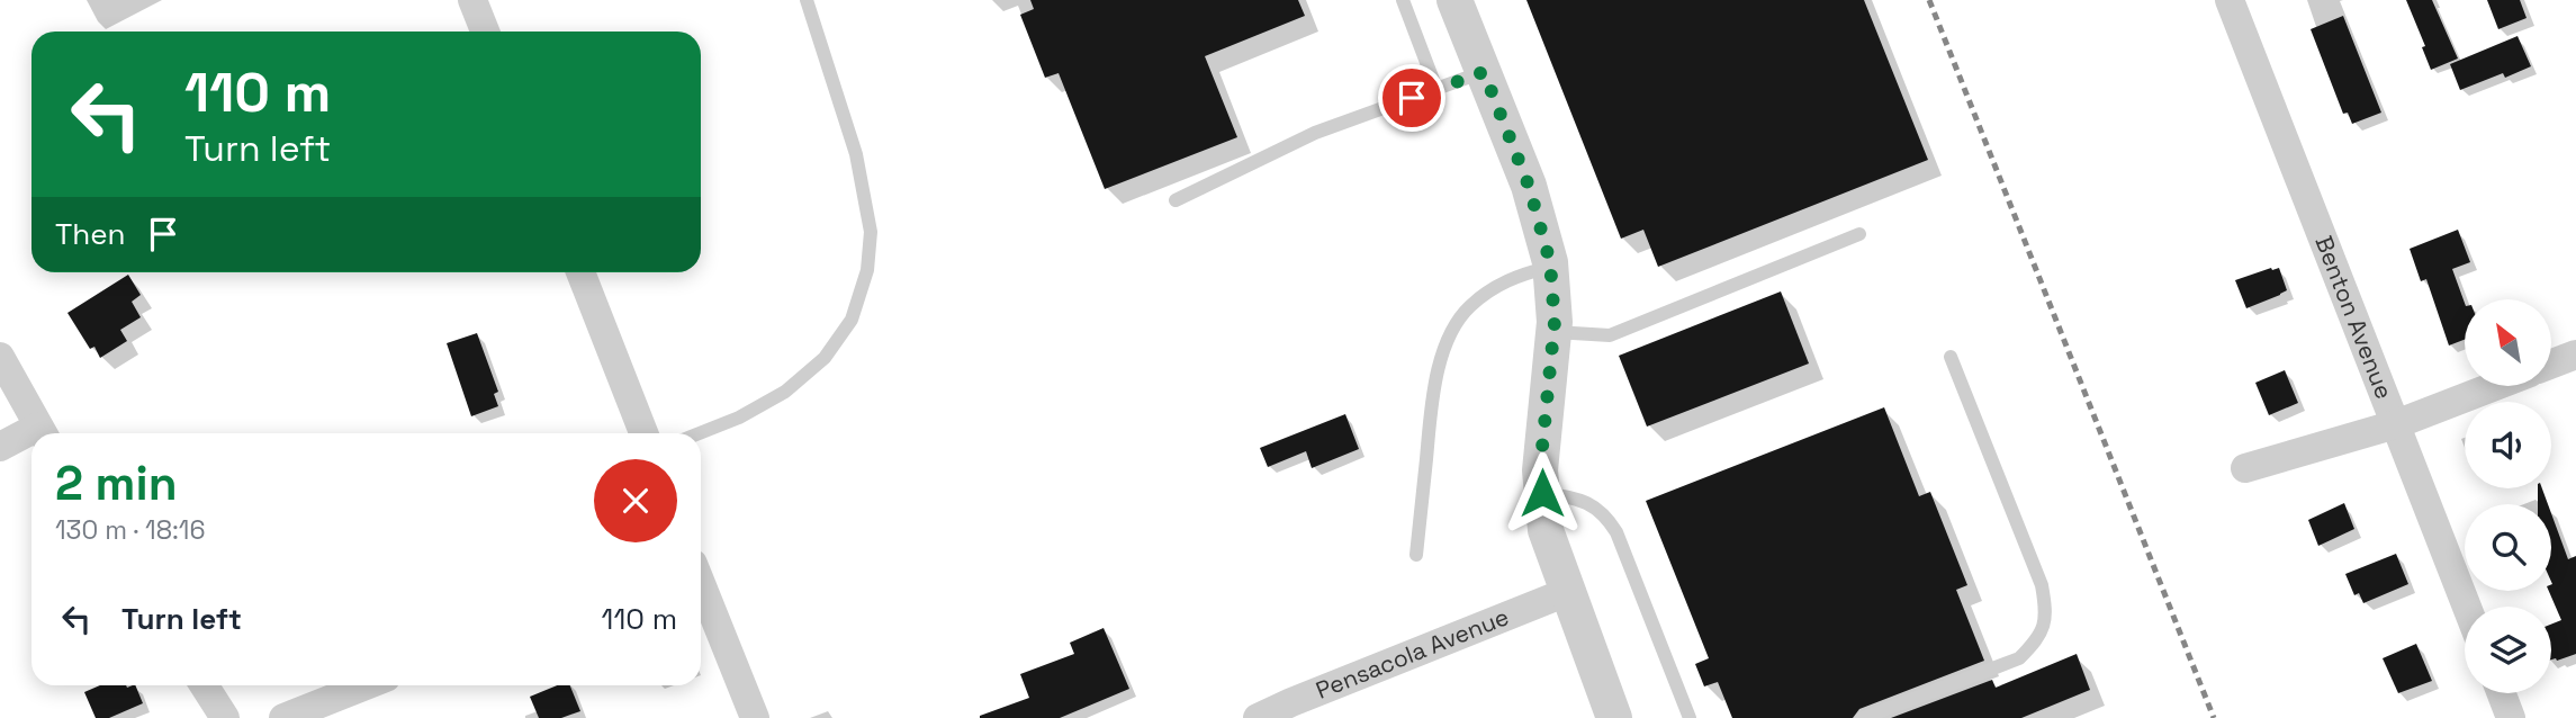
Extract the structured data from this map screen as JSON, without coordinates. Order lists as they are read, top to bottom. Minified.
{"streets":{"street":["Benton Avenue","Pensacola Avenue"]},"north":"top left","page":{"turn":["110 m","Turn left"],"then":"Then","heading":["2 min","130 m · 18:16"],"list":[{"name":"Turn left","value":"110 m"}]}}
